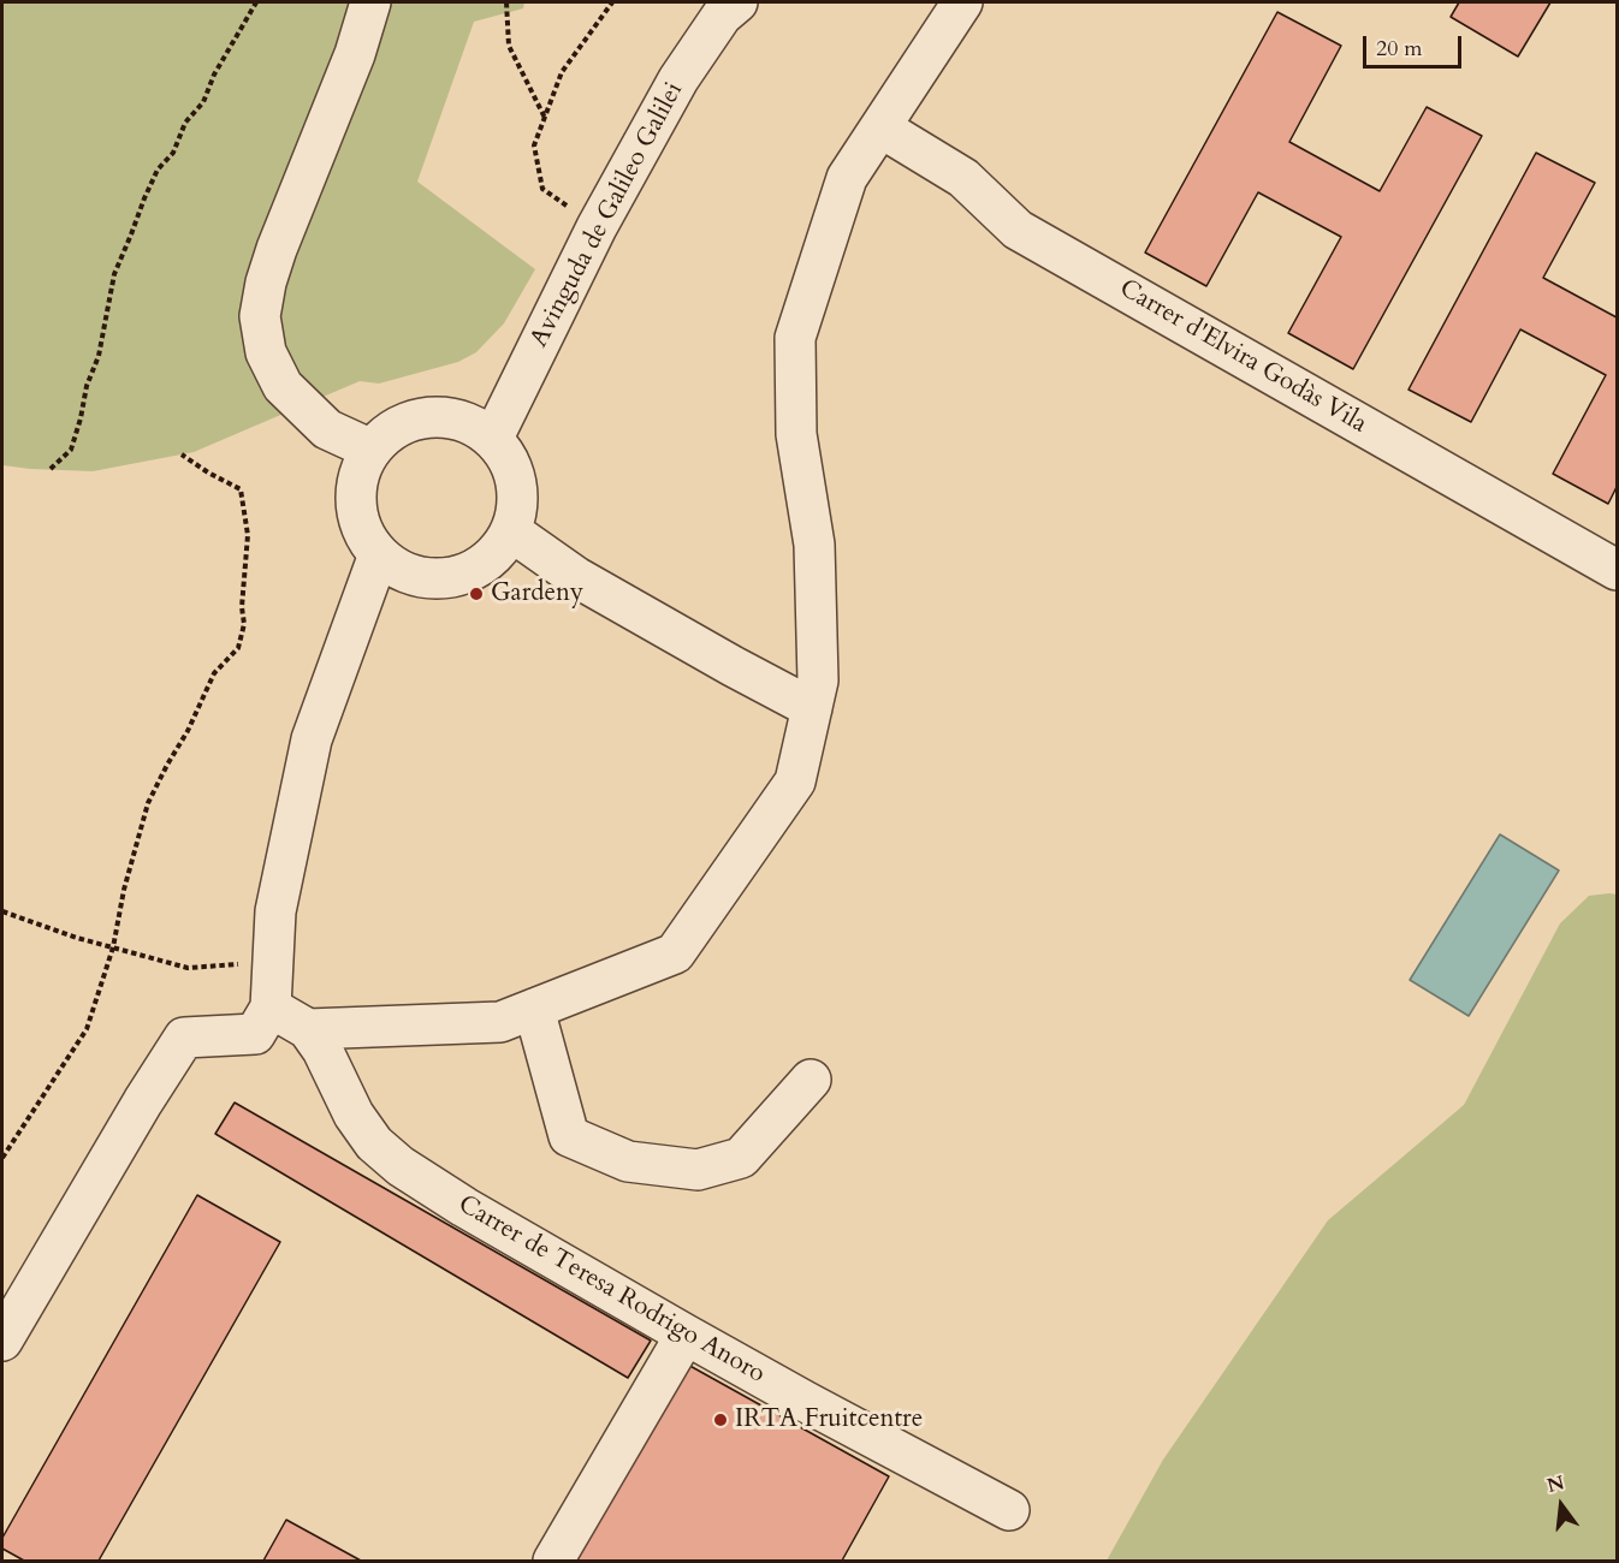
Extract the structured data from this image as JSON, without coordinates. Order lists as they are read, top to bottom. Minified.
{"streets":{"street":["Avinguda de Galileo Galilei","Carrer d'Elvira Godàs Vila","Carrer de Teresa Rodrigo Anoro"]},"places":["Gardeny","IRTA Fruitcentre"],"scale_bar":"20 m","north":"top"}
